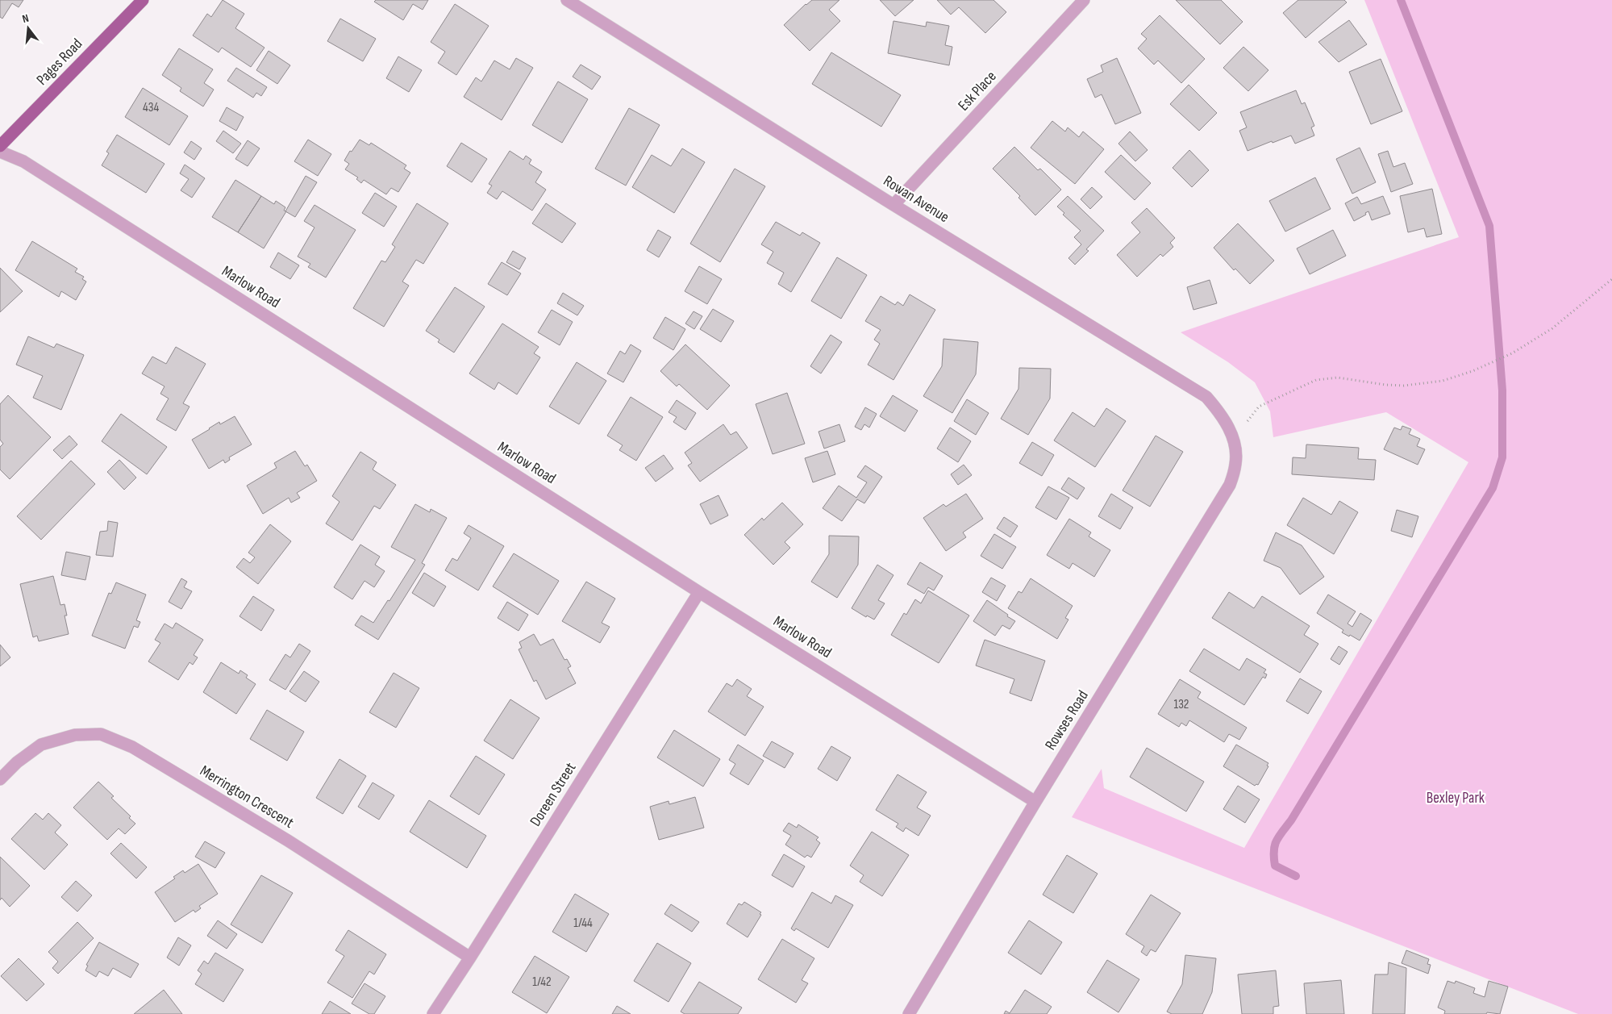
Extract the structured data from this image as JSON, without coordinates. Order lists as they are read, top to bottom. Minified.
{"streets":{"main road":["Pages Road"],"street":["Esk Place","Rowan Avenue","Marlow Road","Rowses Road","Doreen Street","Merrington Crescent"]},"crossings":[["Esk Place","Rowan Avenue"],["Rowan Avenue","Rowses Road"],["Marlow Road","Rowses Road"],["Marlow Road","Doreen Street"],["Doreen Street","Merrington Crescent"]],"parks":["Bexley Park"],"house_numbers":["434","132","1/44","1/42"],"north":"top"}
